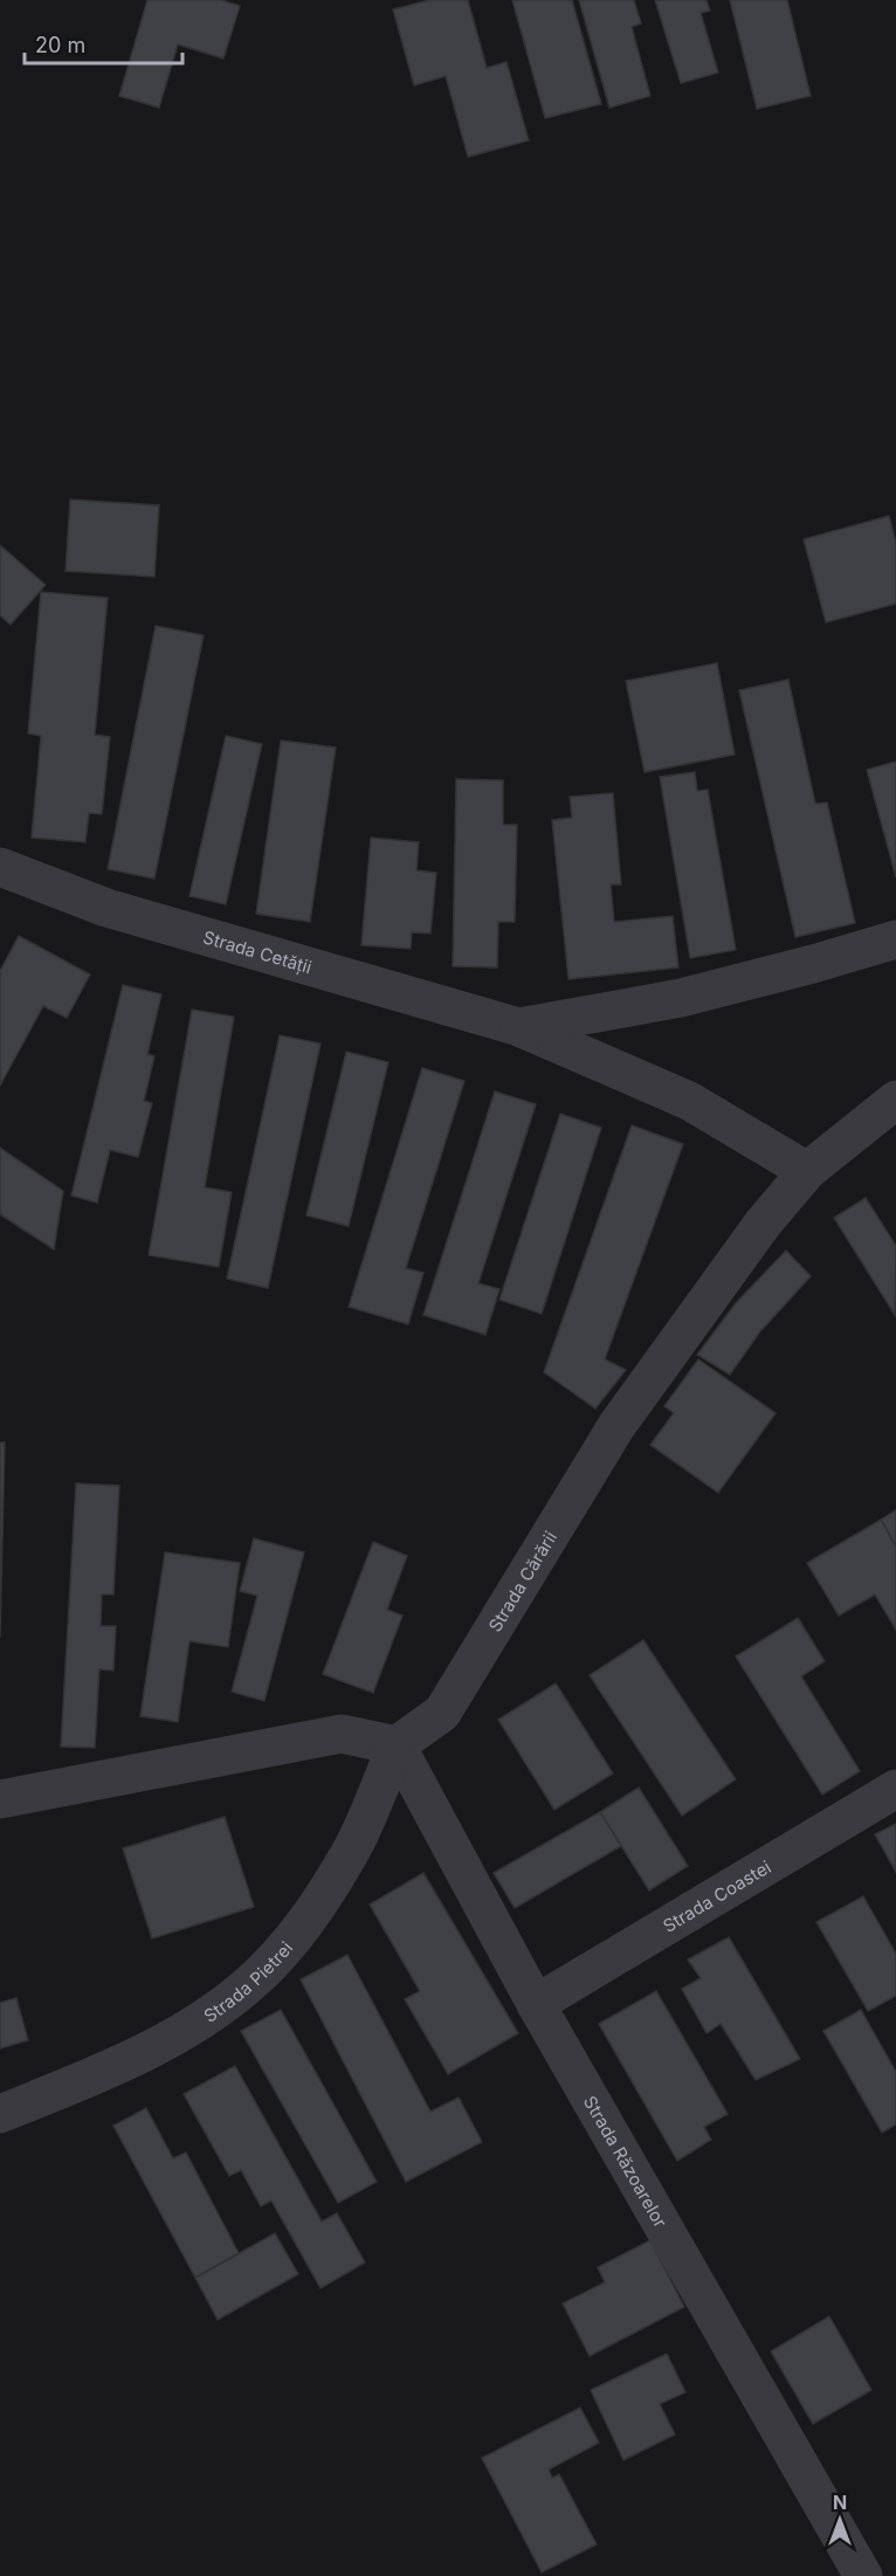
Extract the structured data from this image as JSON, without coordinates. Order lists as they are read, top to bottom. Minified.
{"streets":{"street":["Strada Cetății","Strada Cărării","Strada Coastei","Strada Pietrei","Strada Răzoarelor"]},"crossings":[["Strada Cetății","Strada Cărării"],["Strada Cărării","Strada Pietrei"],["Strada Cărării","Strada Răzoarelor"],["Strada Coastei","Strada Răzoarelor"],["Strada Pietrei","Strada Răzoarelor"]],"scale_bar":"20 m","north":"top"}
